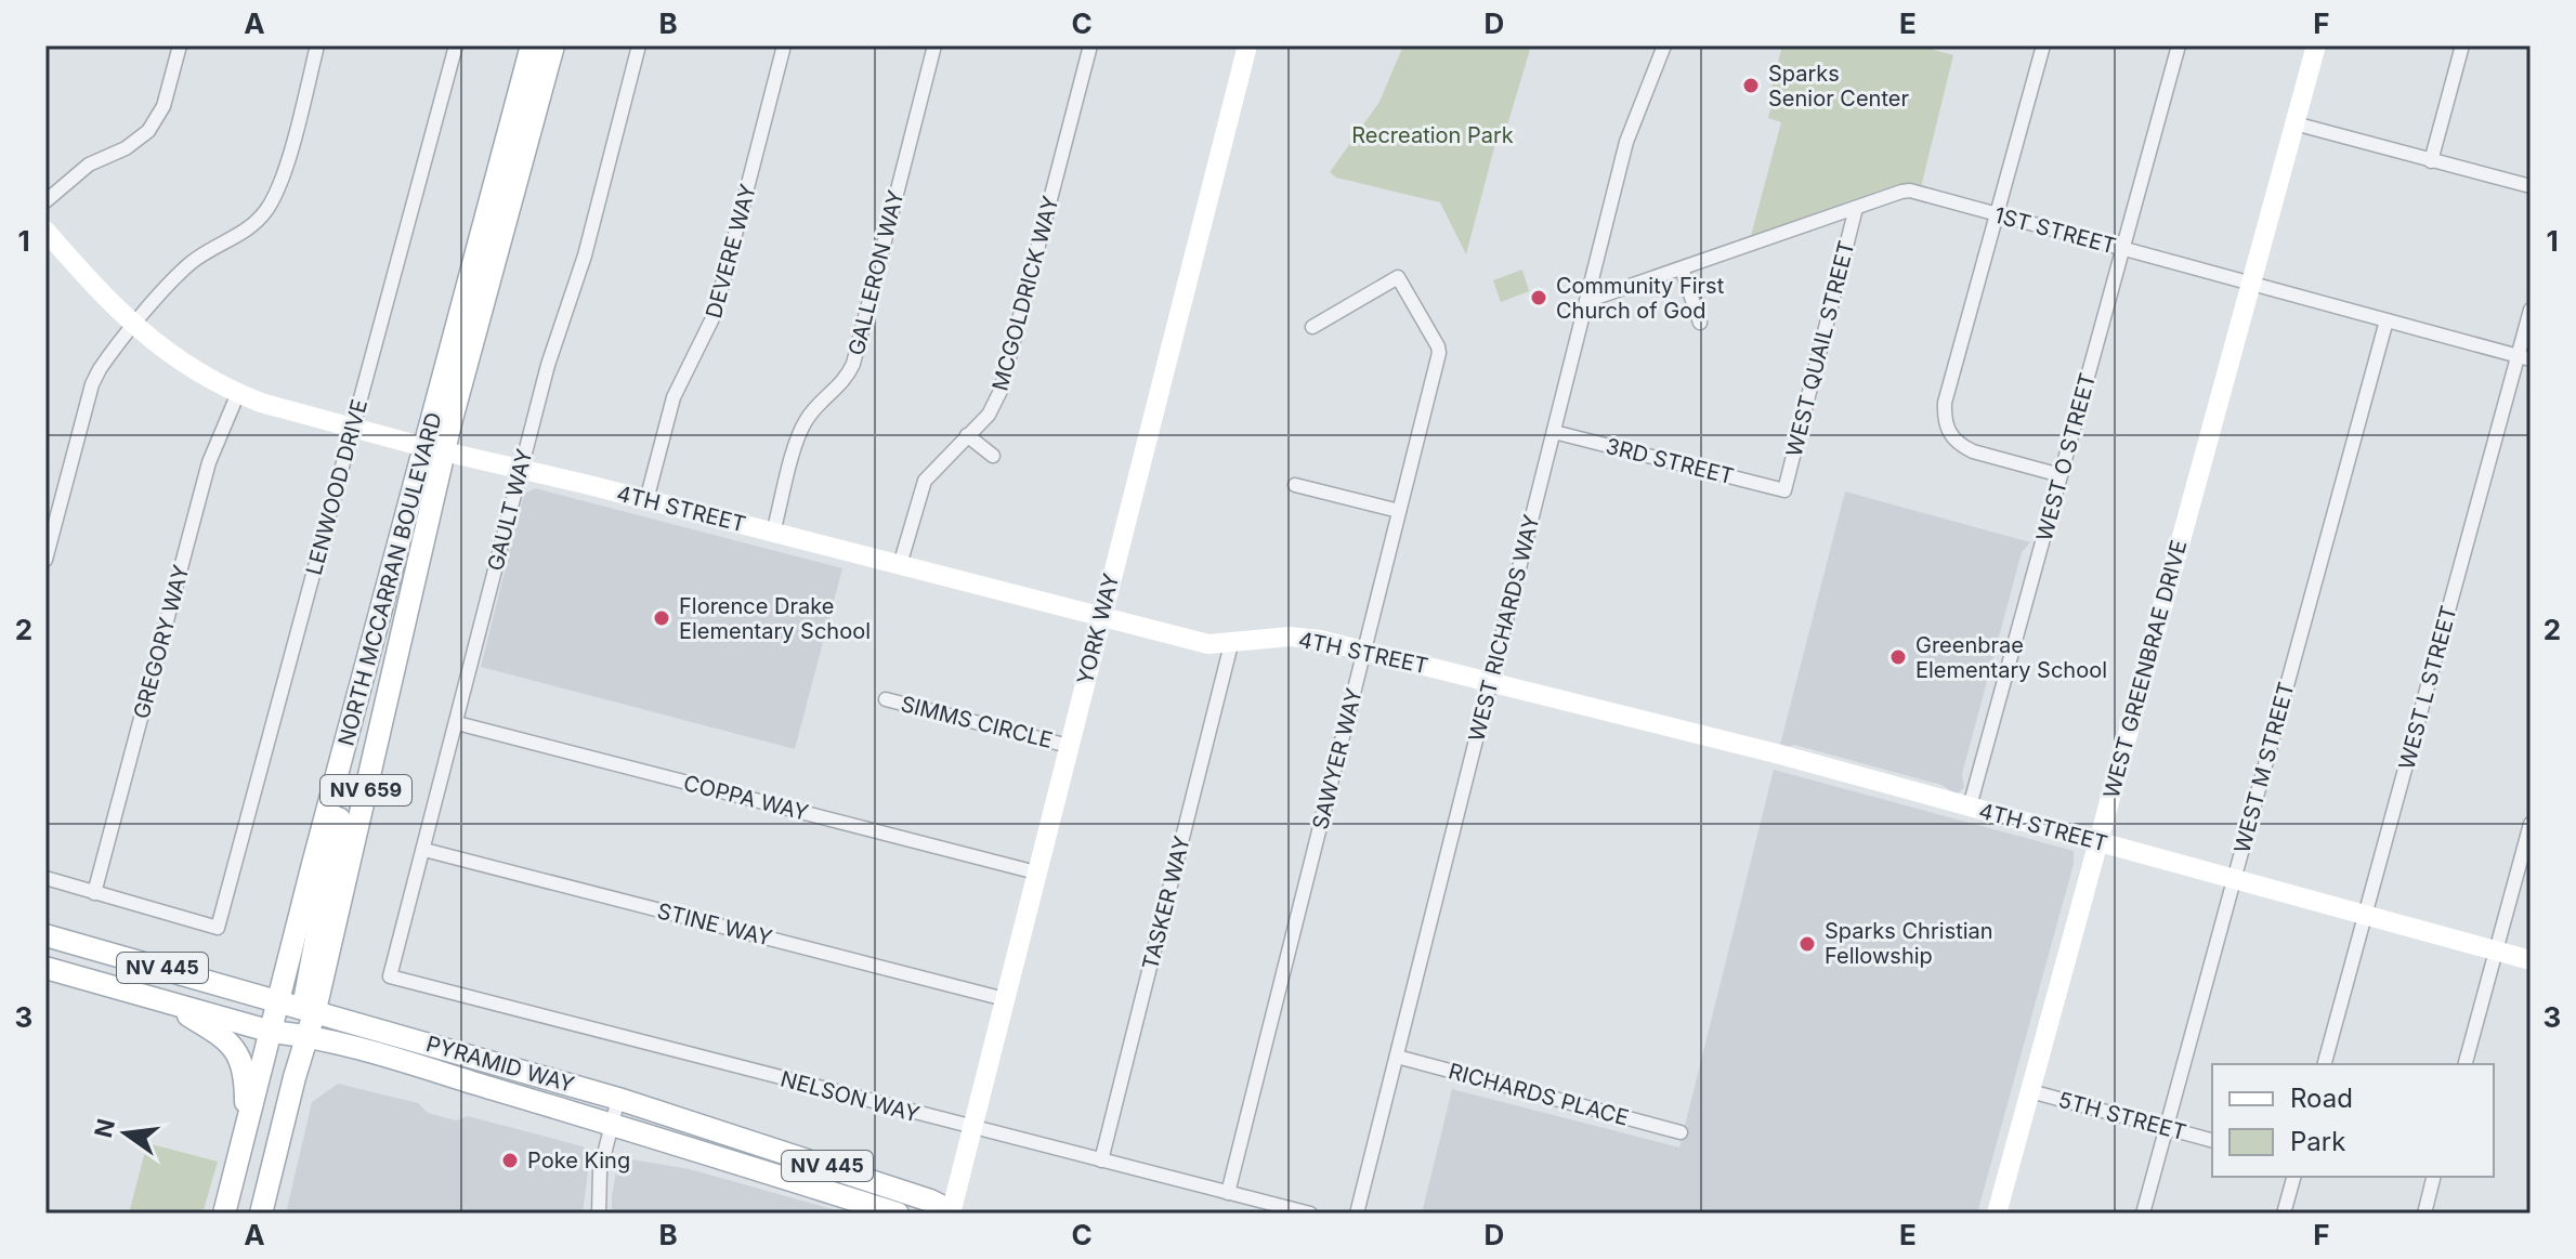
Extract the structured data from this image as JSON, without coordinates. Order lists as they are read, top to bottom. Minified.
{"streets":{"main road":["NORTH MCCARRAN BOULEVARD","NV 659","NV 445","PYRAMID WAY"],"street":["1ST STREET","DEVERE WAY","GALLERON WAY","MCGOLDRICK WAY","WEST QUAIL STREET","WEST O STREET","3RD STREET","LENWOOD DRIVE","4TH STREET","GAULT WAY","WEST RICHARDS WAY","YORK WAY","GREGORY WAY","WEST GREENBRAE DRIVE","WEST L STREET","SIMMS CIRCLE","SAWYER WAY","WEST M STREET","COPPA WAY","TASKER WAY","STINE WAY","RICHARDS PLACE","NELSON WAY","5TH STREET"]},"crossings":[["1ST STREET","WEST QUAIL STREET"],["1ST STREET","WEST O STREET"],["1ST STREET","WEST RICHARDS WAY"],["1ST STREET","WEST GREENBRAE DRIVE"],["1ST STREET","WEST L STREET"],["1ST STREET","WEST M STREET"],["DEVERE WAY","4TH STREET"],["GALLERON WAY","4TH STREET"],["MCGOLDRICK WAY","4TH STREET"],["WEST QUAIL STREET","3RD STREET"],["WEST O STREET","4TH STREET"],["3RD STREET","WEST RICHARDS WAY"],["LENWOOD DRIVE","4TH STREET"],["LENWOOD DRIVE","GREGORY WAY"],["4TH STREET","GAULT WAY"],["4TH STREET","NORTH MCCARRAN BOULEVARD"],["4TH STREET","WEST RICHARDS WAY"],["4TH STREET","YORK WAY"],["4TH STREET","GREGORY WAY"],["4TH STREET","WEST GREENBRAE DRIVE"],["4TH STREET","WEST L STREET"],["4TH STREET","SAWYER WAY"],["4TH STREET","WEST M STREET"],["4TH STREET","TASKER WAY"],["GAULT WAY","COPPA WAY"],["GAULT WAY","STINE WAY"],["GAULT WAY","NELSON WAY"],["NORTH MCCARRAN BOULEVARD","PYRAMID WAY"],["WEST RICHARDS WAY","RICHARDS PLACE"],["YORK WAY","SIMMS CIRCLE"],["YORK WAY","COPPA WAY"],["YORK WAY","STINE WAY"],["YORK WAY","PYRAMID WAY"],["YORK WAY","NELSON WAY"],["WEST GREENBRAE DRIVE","5TH STREET"],["SAWYER WAY","NELSON WAY"],["WEST M STREET","5TH STREET"],["TASKER WAY","NELSON WAY"]],"parks":["Recreation Park"],"places":["Sparks Senior Center","Community First Church of God","Florence Drake Elementary School","Greenbrae Elementary School","Sparks Christian Fellowship","Poke King"],"legend":["Road","Park"],"north":"left","grid":{"columns":["A","B","C","D","E","F"],"rows":["1","2","3"]}}
